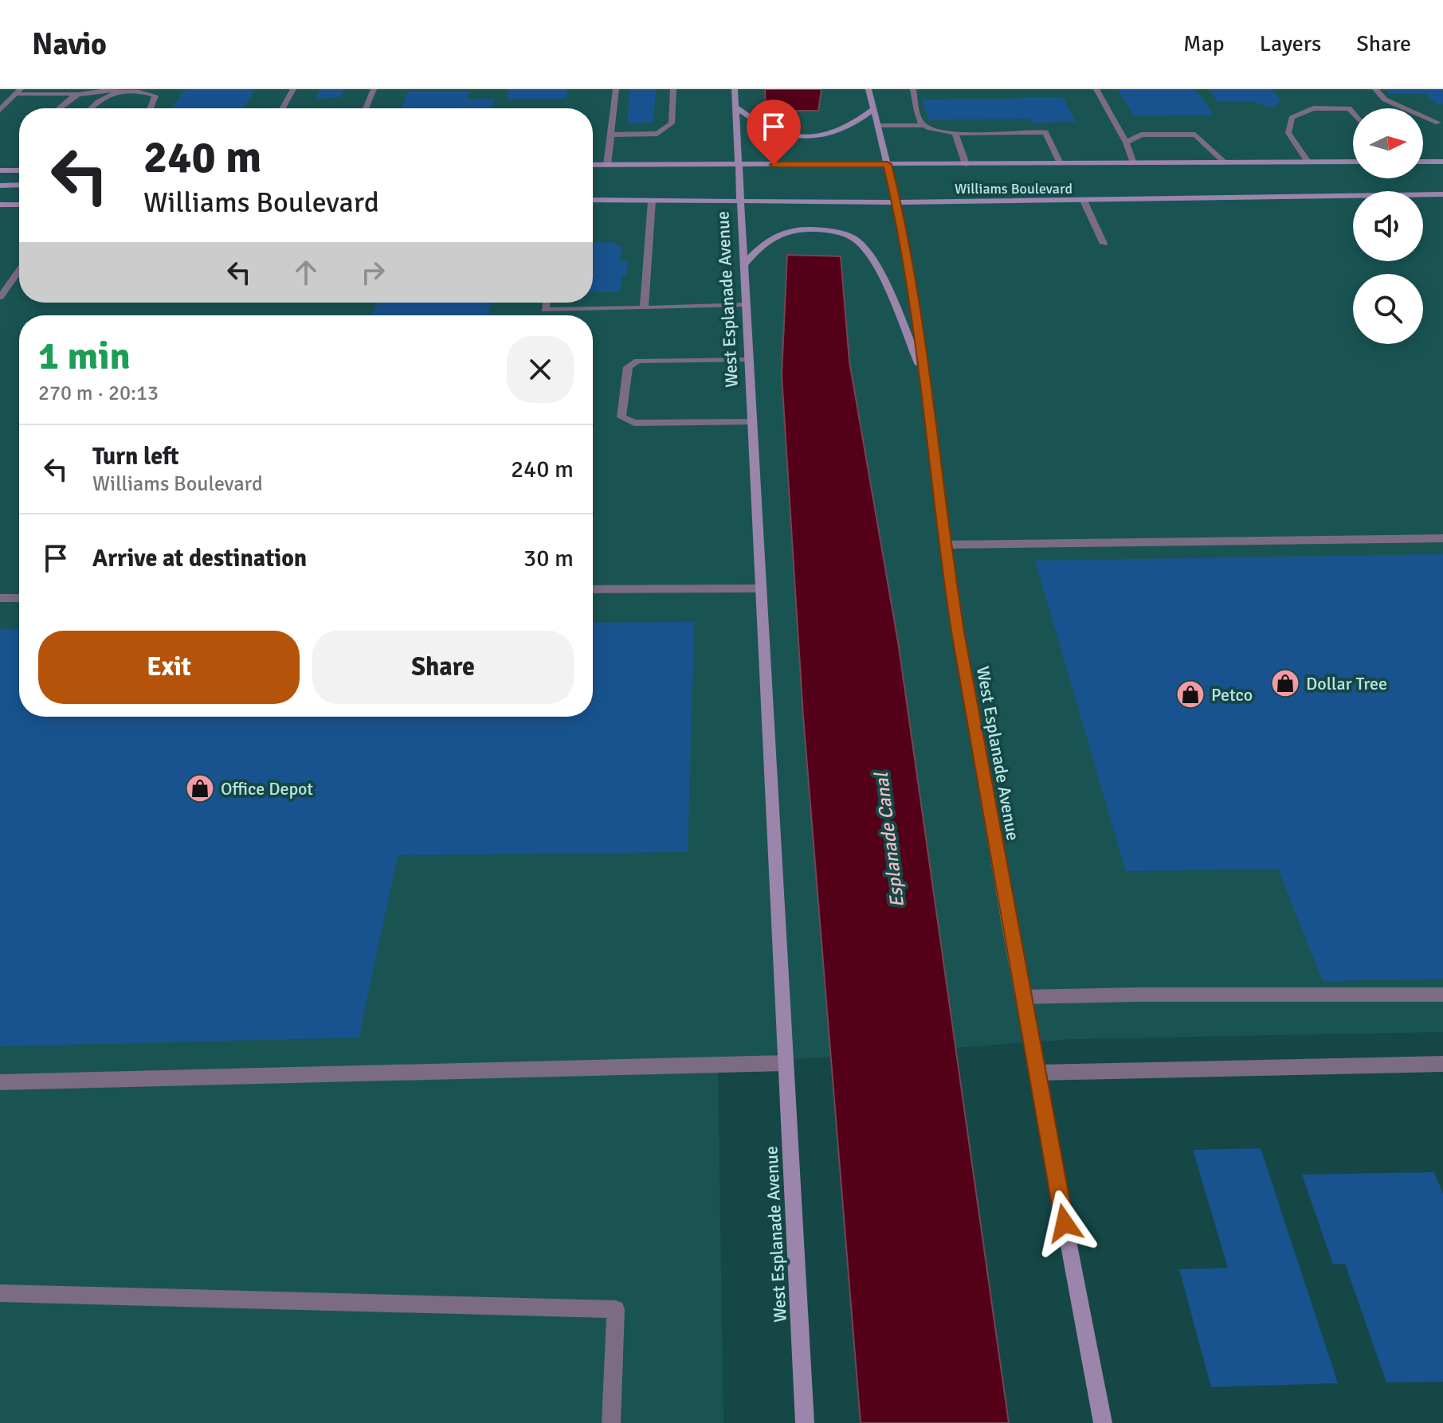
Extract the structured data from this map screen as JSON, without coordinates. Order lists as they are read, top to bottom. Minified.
{"streets":{"main road":["Williams Boulevard","West Esplanade Avenue"]},"crossings":[["Williams Boulevard","West Esplanade Avenue"]],"water":["Esplanade Canal"],"places":{"shop":["Dollar Tree","Petco","Office Depot"]},"north":"right","page":{"header":"Navio","nav":["Map","Layers","Share"],"turn":["240 m","Williams Boulevard"],"heading":["1 min","270 m · 20:13"],"list":[{"name":"Turn left","note":"Williams Boulevard","value":"240 m"},{"name":"Arrive at destination","value":"30 m"}],"buttons":["Exit","Share"]}}
